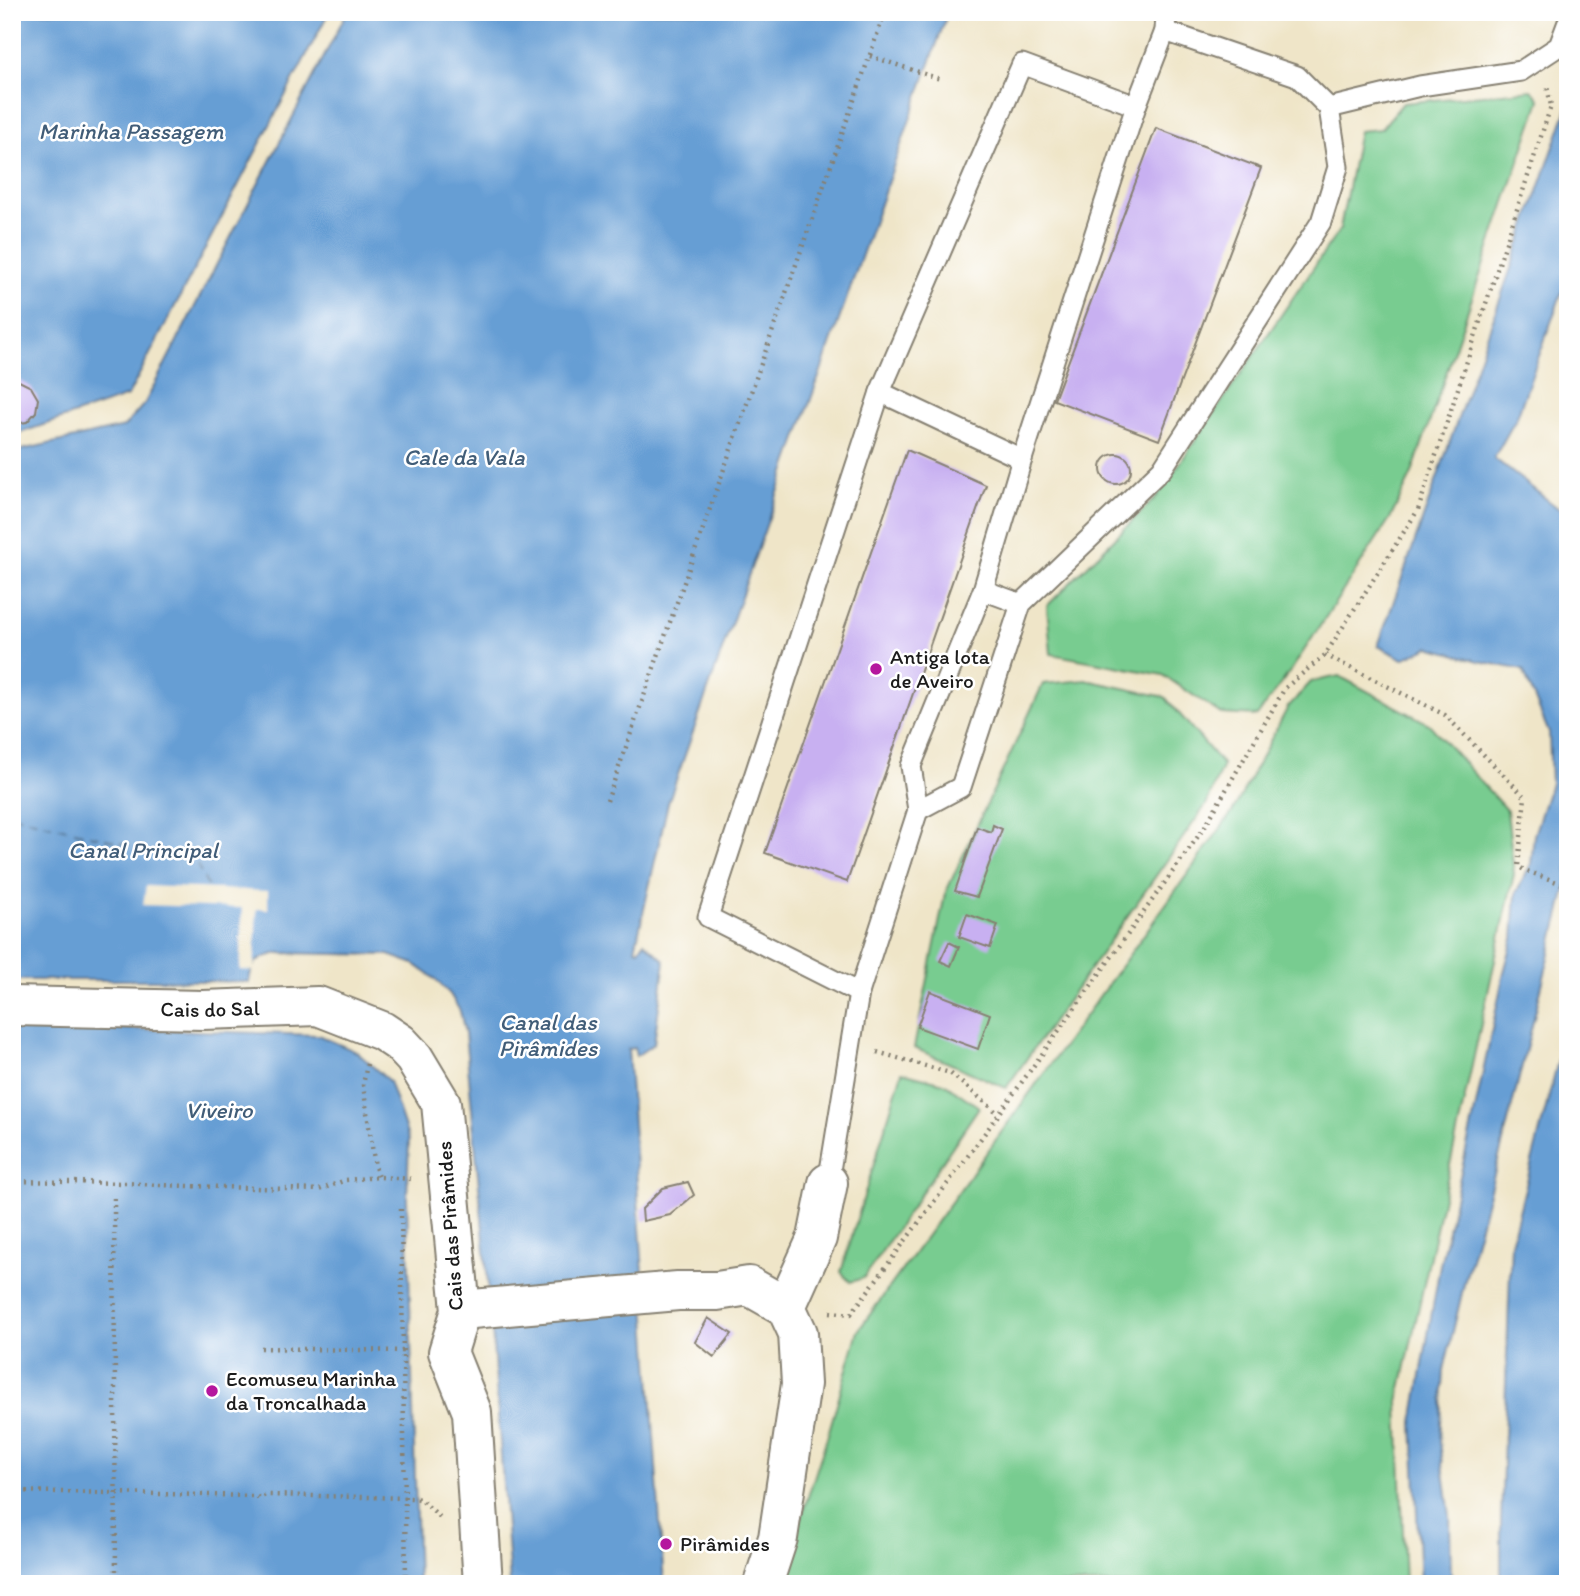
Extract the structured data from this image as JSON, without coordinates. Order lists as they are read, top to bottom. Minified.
{"streets":{"street":["Cais do Sal","Cais das Pirâmides"]},"crossings":[["Cais do Sal","Cais das Pirâmides"]],"water":["Marinha Passagem","Cale da Vala","Canal Principal","Canal das Pirâmides","Viveiro"],"places":["Antiga lota de Aveiro","Ecomuseu Marinha da Troncalhada","Pirâmides"]}
